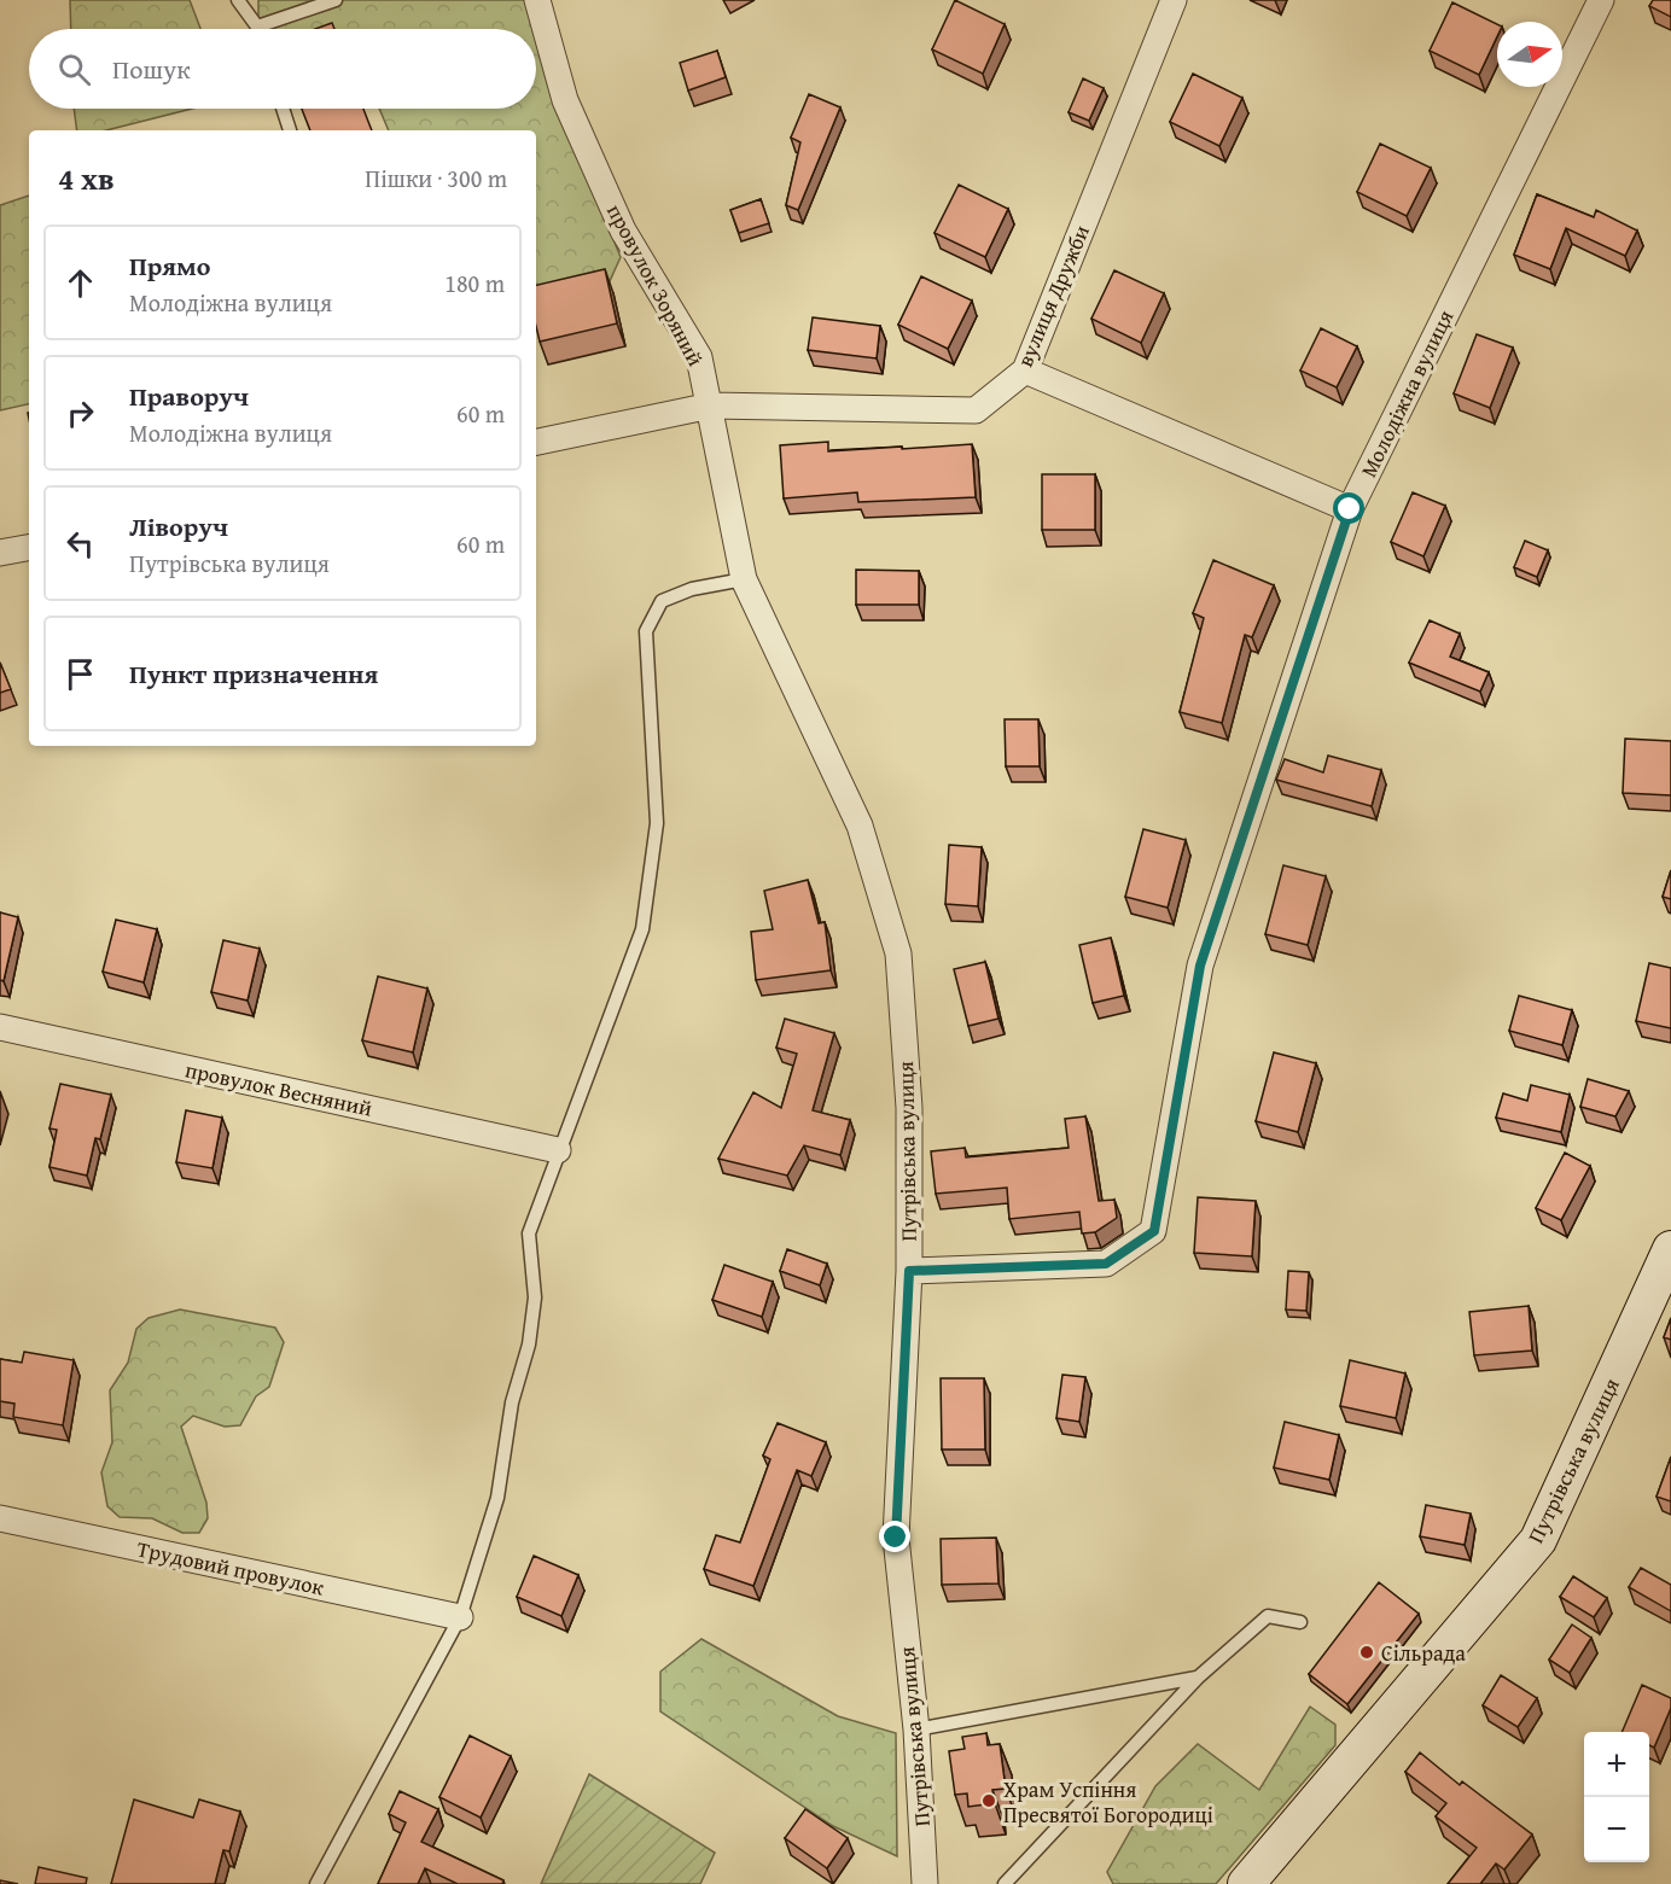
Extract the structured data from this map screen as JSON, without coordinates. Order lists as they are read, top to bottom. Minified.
{"streets":{"main road":["Путрівська вулиця"],"street":["провулок Зоряний","вулиця Дружби","Молодіжна вулиця","провулок Весняний","Трудовий провулок"]},"crossings":[["провулок Зоряний","вулиця Дружби"],["провулок Зоряний","Путрівська вулиця"],["Молодіжна вулиця","Путрівська вулиця"]],"places":["Сільрада","Храм Успіння Пресвятої Богородиці"],"north":"right","page":{"search":"Пошук","heading":["4 хв","Пішки · 300 m"],"list":[["Прямо","Молодіжна вулиця","180 m"],["Праворуч","Молодіжна вулиця","60 m"],["Ліворуч","Путрівська вулиця","60 m"],"Пункт призначення"],"map_buttons":["+","−"]}}
